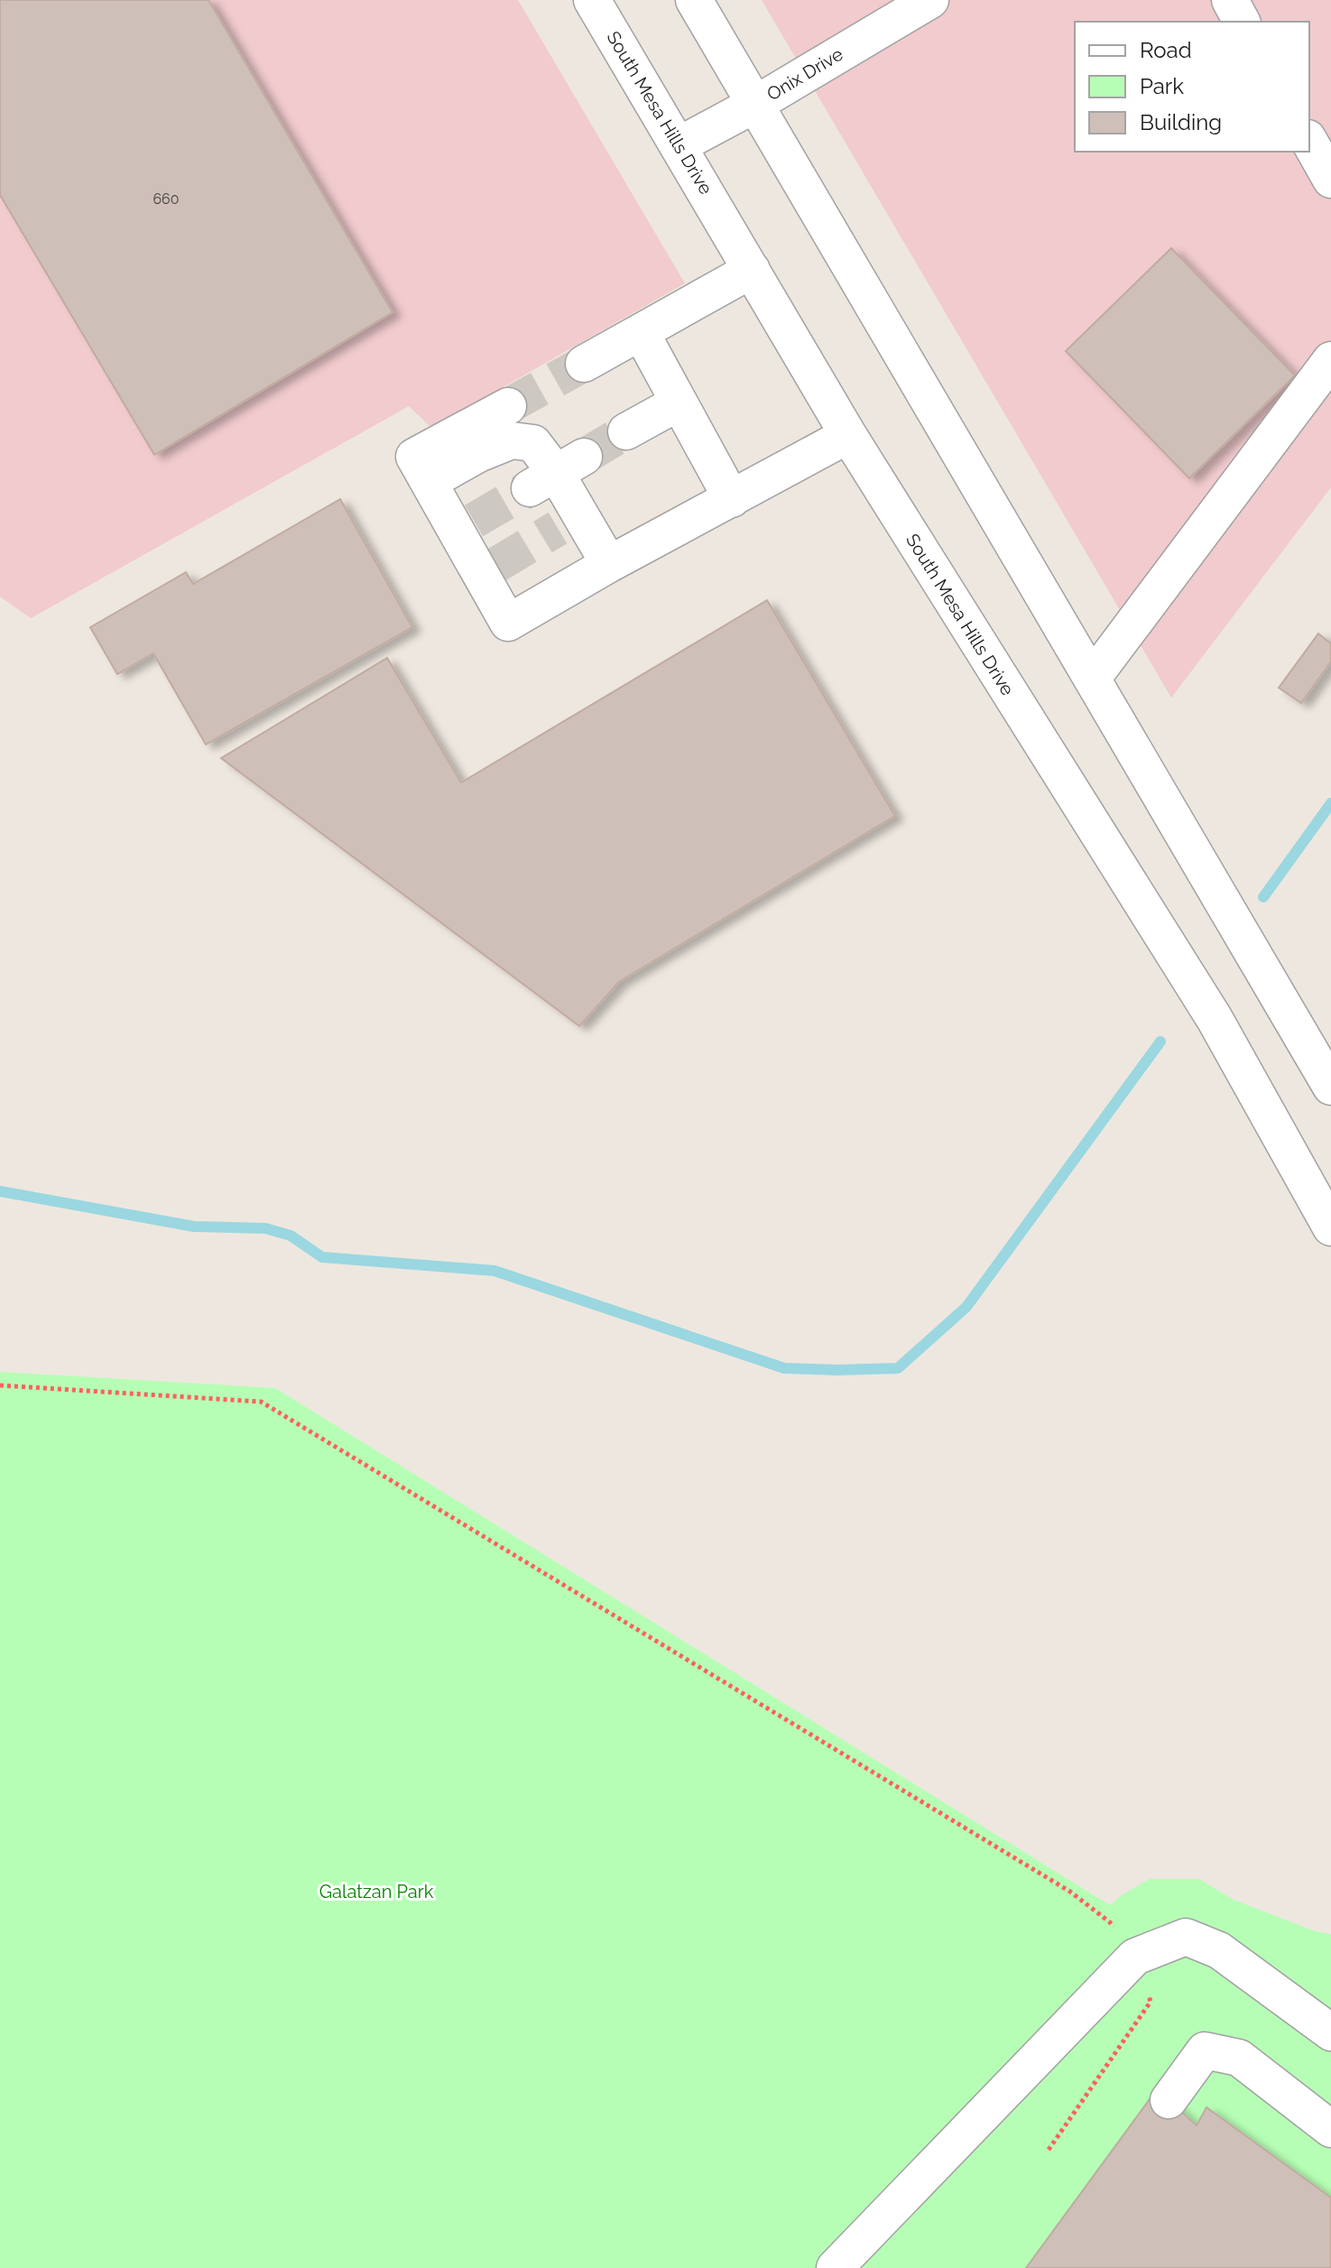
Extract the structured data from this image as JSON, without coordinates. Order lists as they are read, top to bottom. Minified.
{"streets":{"street":["Onix Drive","South Mesa Hills Drive"]},"crossings":[["Onix Drive","South Mesa Hills Drive"]],"parks":["Galatzan Park"],"house_numbers":["660"],"legend":["Road","Park","Building"]}
